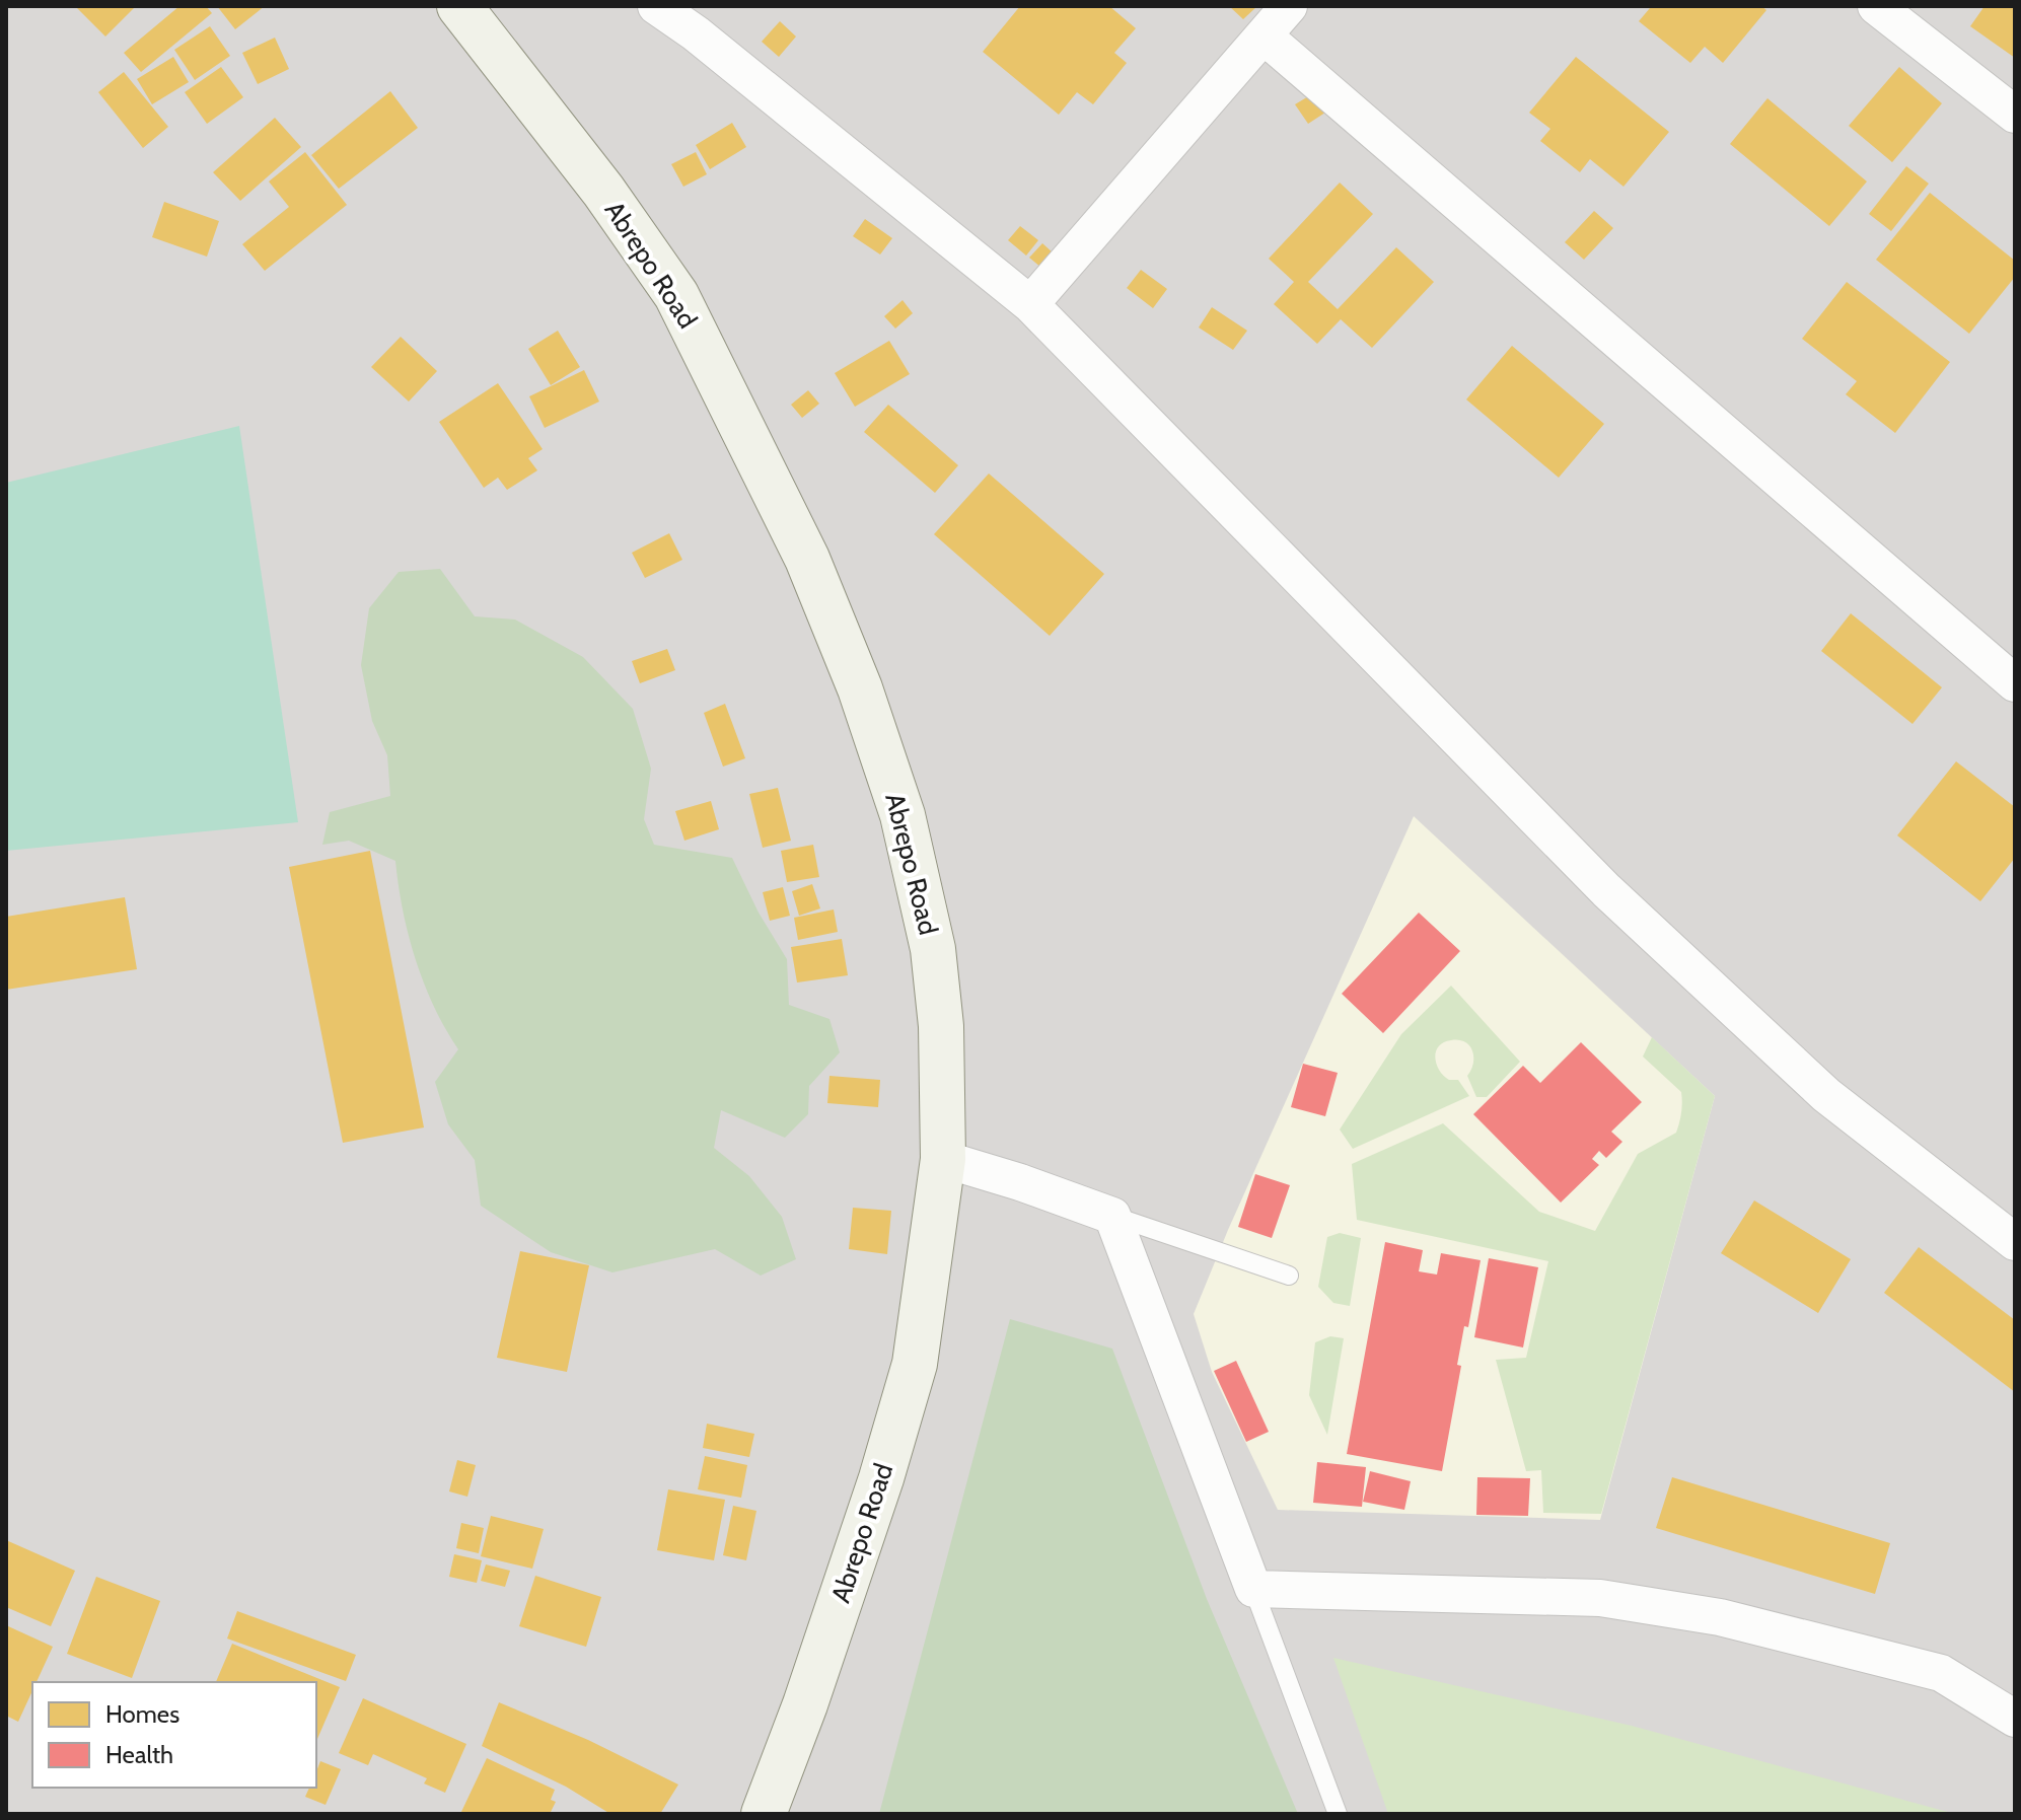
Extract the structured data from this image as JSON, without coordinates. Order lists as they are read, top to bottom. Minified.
{"streets":{"main road":["Abrepo Road"]},"legend":["Homes","Health"]}
